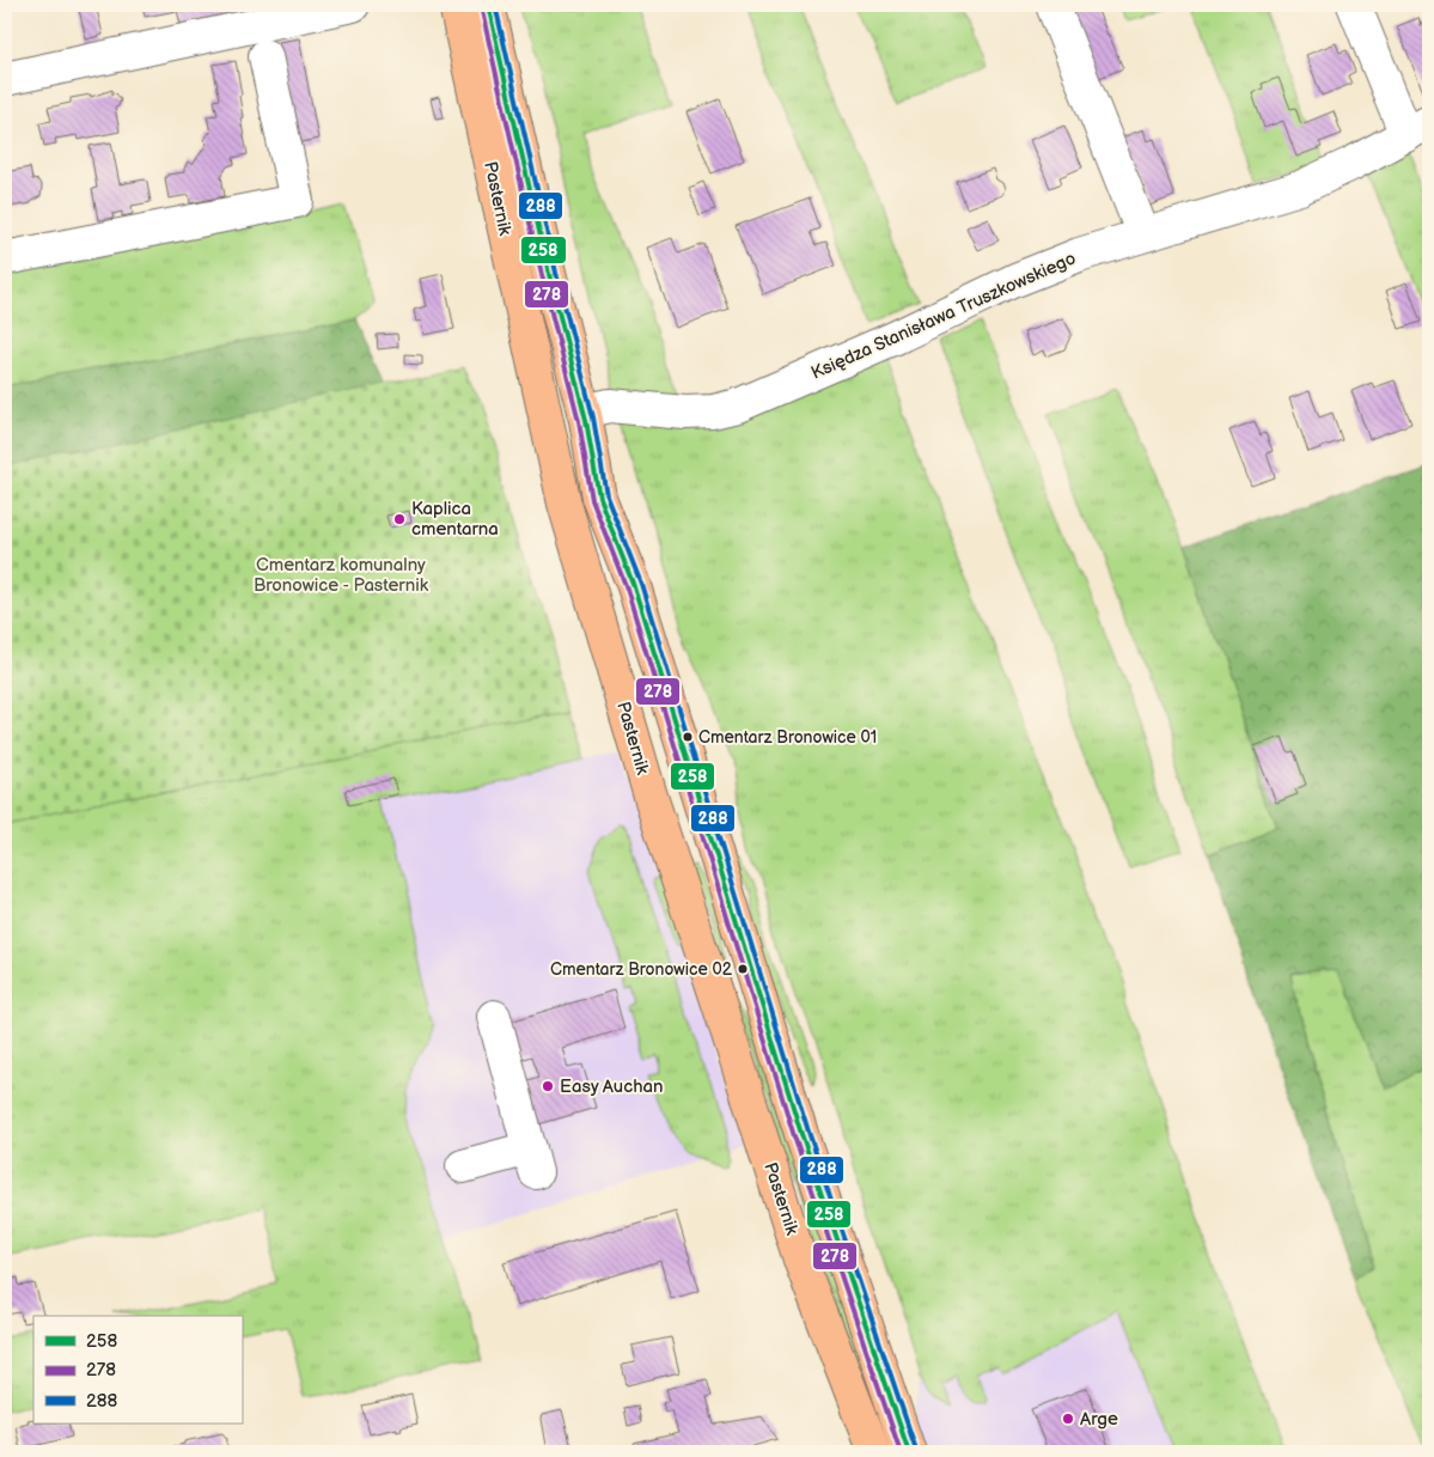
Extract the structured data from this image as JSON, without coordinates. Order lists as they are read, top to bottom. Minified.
{"streets":{"main road":["Pasternik"],"street":["Księdza Stanisława Truszkowskiego"]},"crossings":[["Pasternik","Księdza Stanisława Truszkowskiego"]],"parks":["Cmentarz komunalny Bronowice - Pasternik"],"places":["Kaplica cmentarna","Cmentarz Bronowice 01","Cmentarz Bronowice 02","Easy Auchan","Arge"],"lines":["transit line 258","transit line 288","transit line 278"],"legend":["258","278","288"]}
